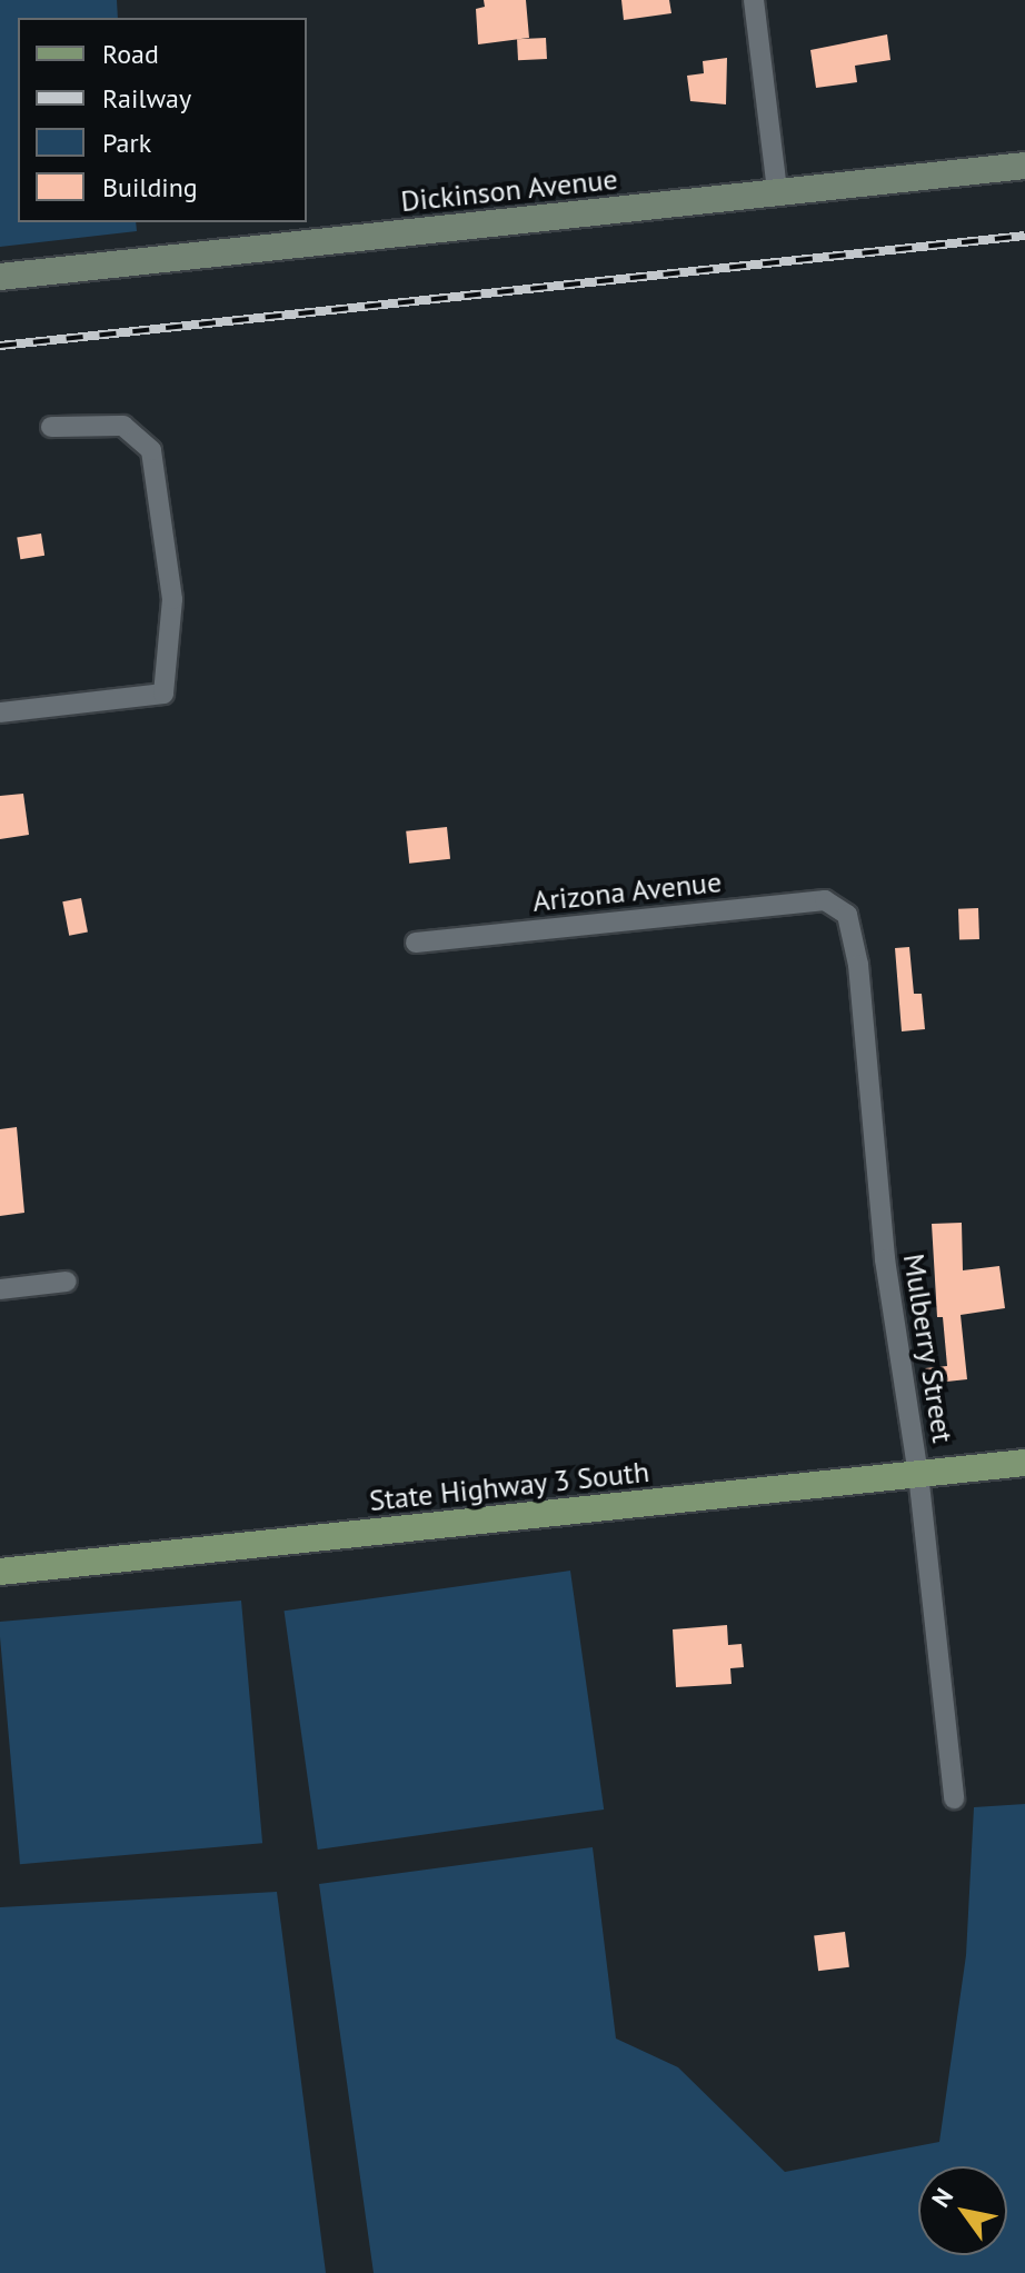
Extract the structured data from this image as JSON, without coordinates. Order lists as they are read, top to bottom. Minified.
{"streets":{"main road":["State Highway 3 South"],"street":["Dickinson Avenue","Arizona Avenue","Mulberry Street"]},"crossings":[["Arizona Avenue","Mulberry Street"],["Mulberry Street","State Highway 3 South"]],"legend":["Road","Railway","Park","Building"],"north":"top left"}
